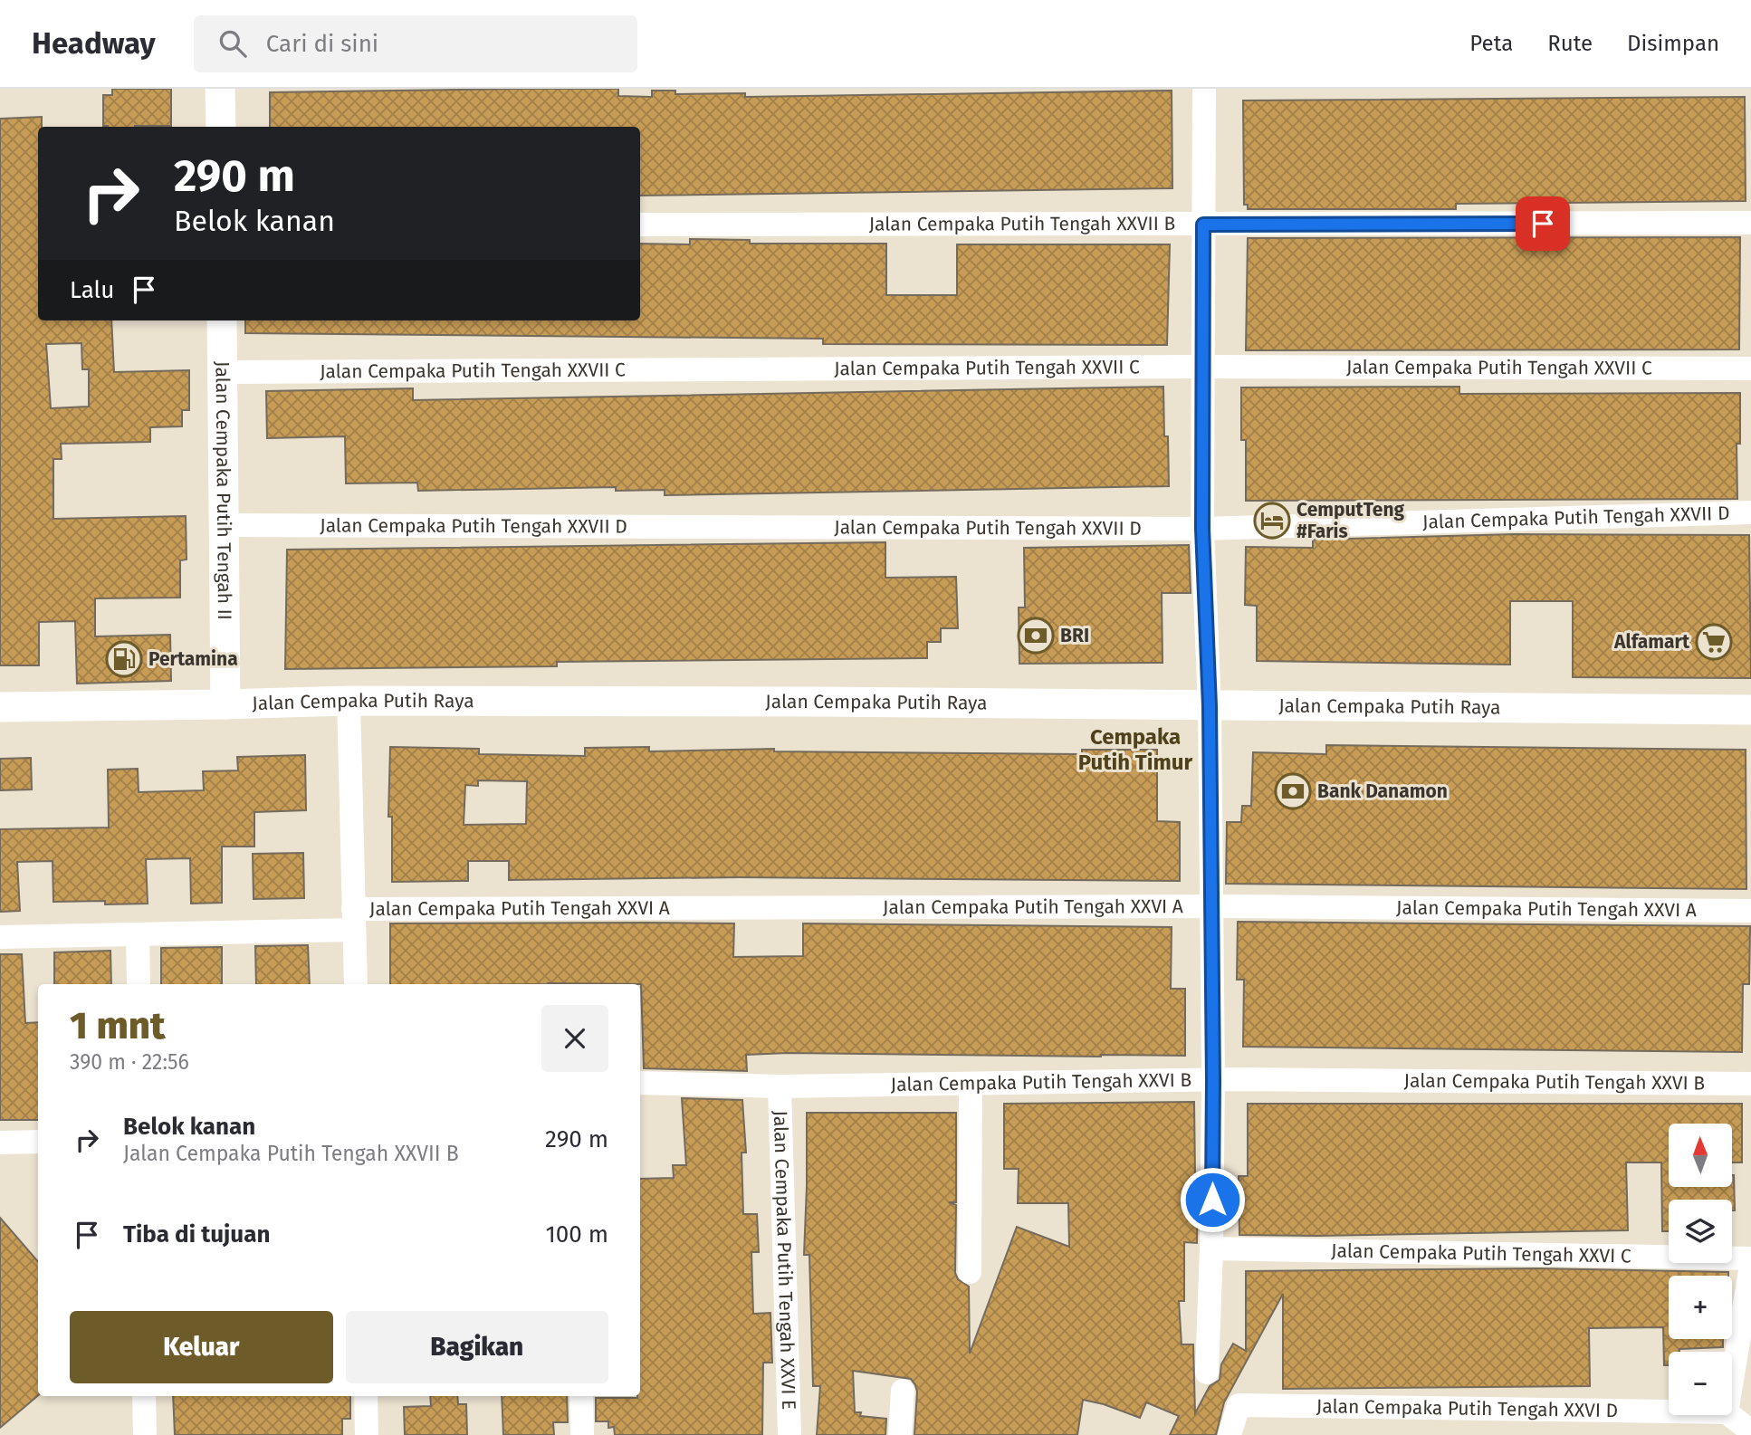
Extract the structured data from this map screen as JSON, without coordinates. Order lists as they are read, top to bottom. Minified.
{"streets":{"street":["Jalan Cempaka Putih Tengah XXVII B","Jalan Cempaka Putih Tengah XXVII C","Jalan Cempaka Putih Tengah II","Jalan Cempaka Putih Tengah XXVII D","Jalan Cempaka Putih Raya","Jalan Cempaka Putih Tengah XXVI A","Jalan Cempaka Putih Tengah XXVI B","Jalan Cempaka Putih Tengah XXVI C","Jalan Cempaka Putih Tengah XXVI E","Jalan Cempaka Putih Tengah XXVI D"]},"crossings":[["Jalan Cempaka Putih Tengah XXVII C","Jalan Cempaka Putih Tengah II"],["Jalan Cempaka Putih Tengah II","Jalan Cempaka Putih Tengah XXVII D"],["Jalan Cempaka Putih Tengah II","Jalan Cempaka Putih Raya"],["Jalan Cempaka Putih Tengah XXVI B","Jalan Cempaka Putih Tengah XXVI E"]],"districts":["Cempaka Putih Timur"],"places":{"hotel":["CemputTeng #Faris"],"bank":["BRI","Bank Danamon"],"supermarket":["Alfamart"],"fuel station":["Pertamina"]},"north":"top","page":{"header":"Headway","search":"Cari di sini","nav":["Peta","Rute","Disimpan"],"turn":["290 m","Belok kanan"],"then":"Lalu","heading":["1 mnt","390 m · 22:56"],"list":[{"name":"Belok kanan","note":"Jalan Cempaka Putih Tengah XXVII B","value":"290 m"},{"name":"Tiba di tujuan","value":"100 m"}],"map_buttons":["+","−"],"buttons":["Keluar","Bagikan"]}}
